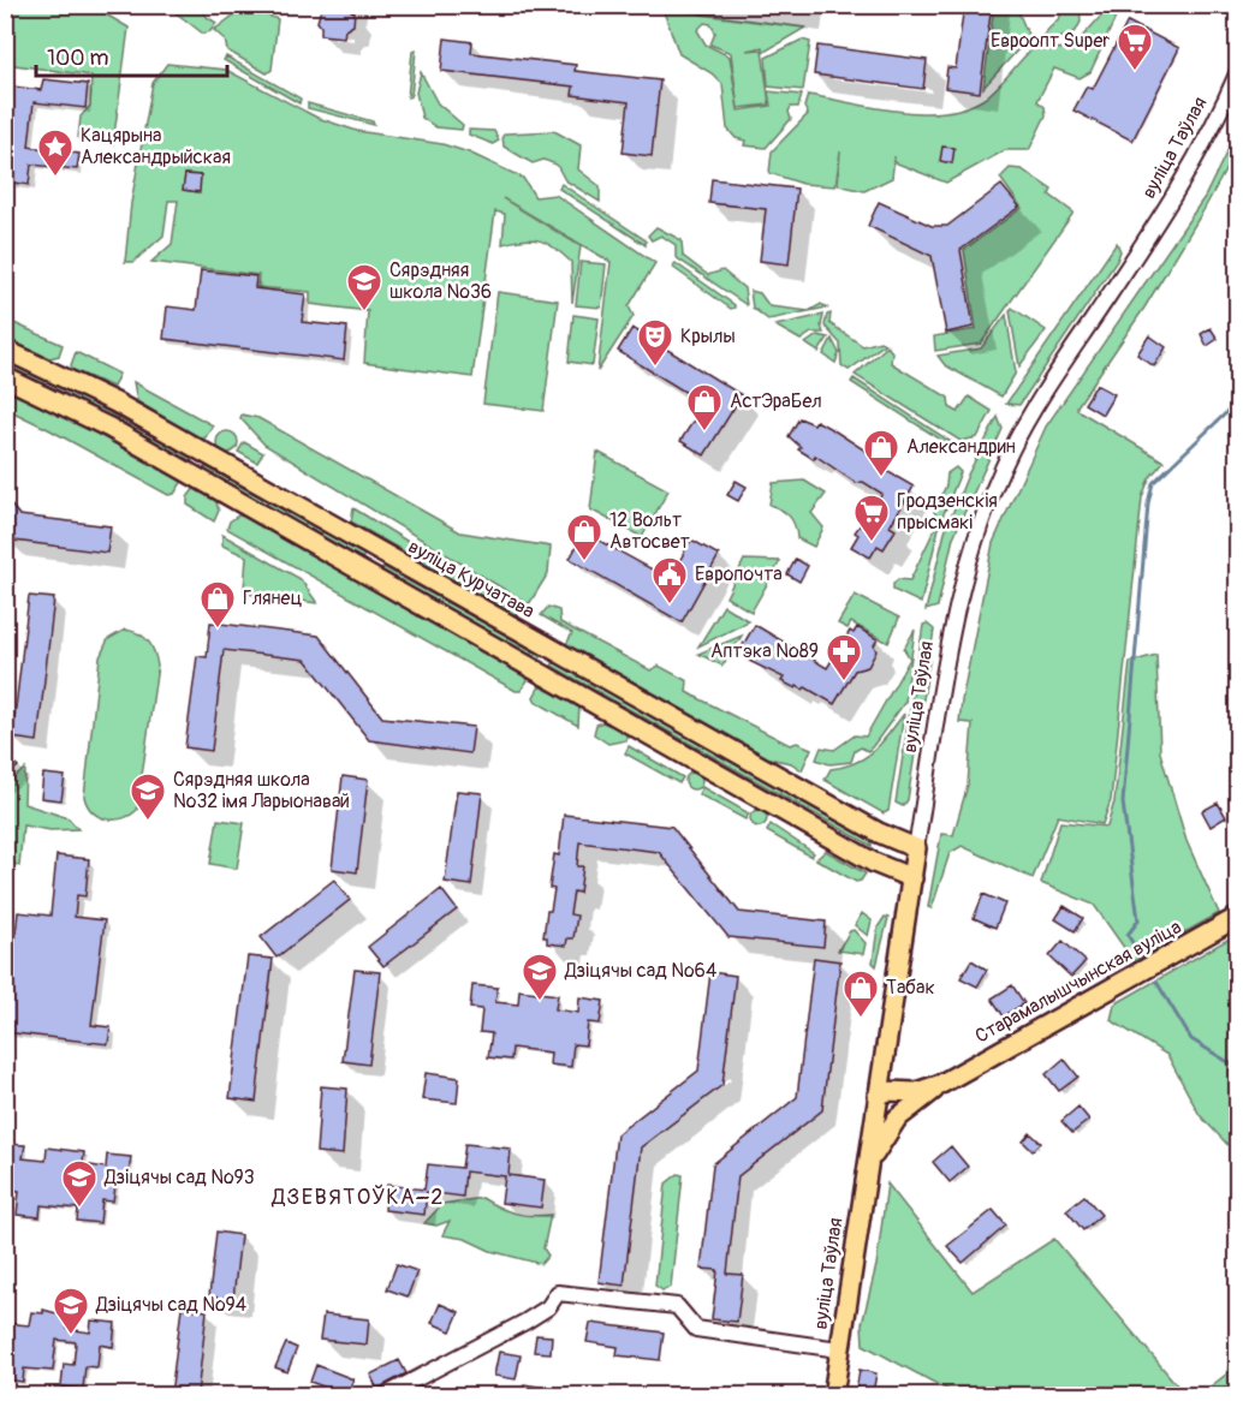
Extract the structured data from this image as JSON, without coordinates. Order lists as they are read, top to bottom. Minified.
{"streets":{"main road":["вуліца Таўлая","вуліца Курчатава","Старамалышчынская вуліца"]},"crossings":[["вуліца Таўлая","вуліца Курчатава"],["вуліца Таўлая","Старамалышчынская вуліца"]],"districts":["ДЗЕВЯТОЎКА–2"],"places":{"supermarket":["Евроопт Super","Гродзенскія прысмакі"],"place":["Кацярына Александрыйская"],"school or university":["Сярэдняя школа №36","Сярэдняя школа №32 імя Ларыонавай","Дзіцячы сад №64","Дзіцячы сад №93","Дзіцячы сад №94"],"theatre":["Крылы"],"shop":["АстЭраБел","Александрин","12 Вольт Автосвет","Глянец","Табак"],"public building":["Европочта"],"pharmacy":["Аптэка №89"]},"scale_bar":"100 m"}
